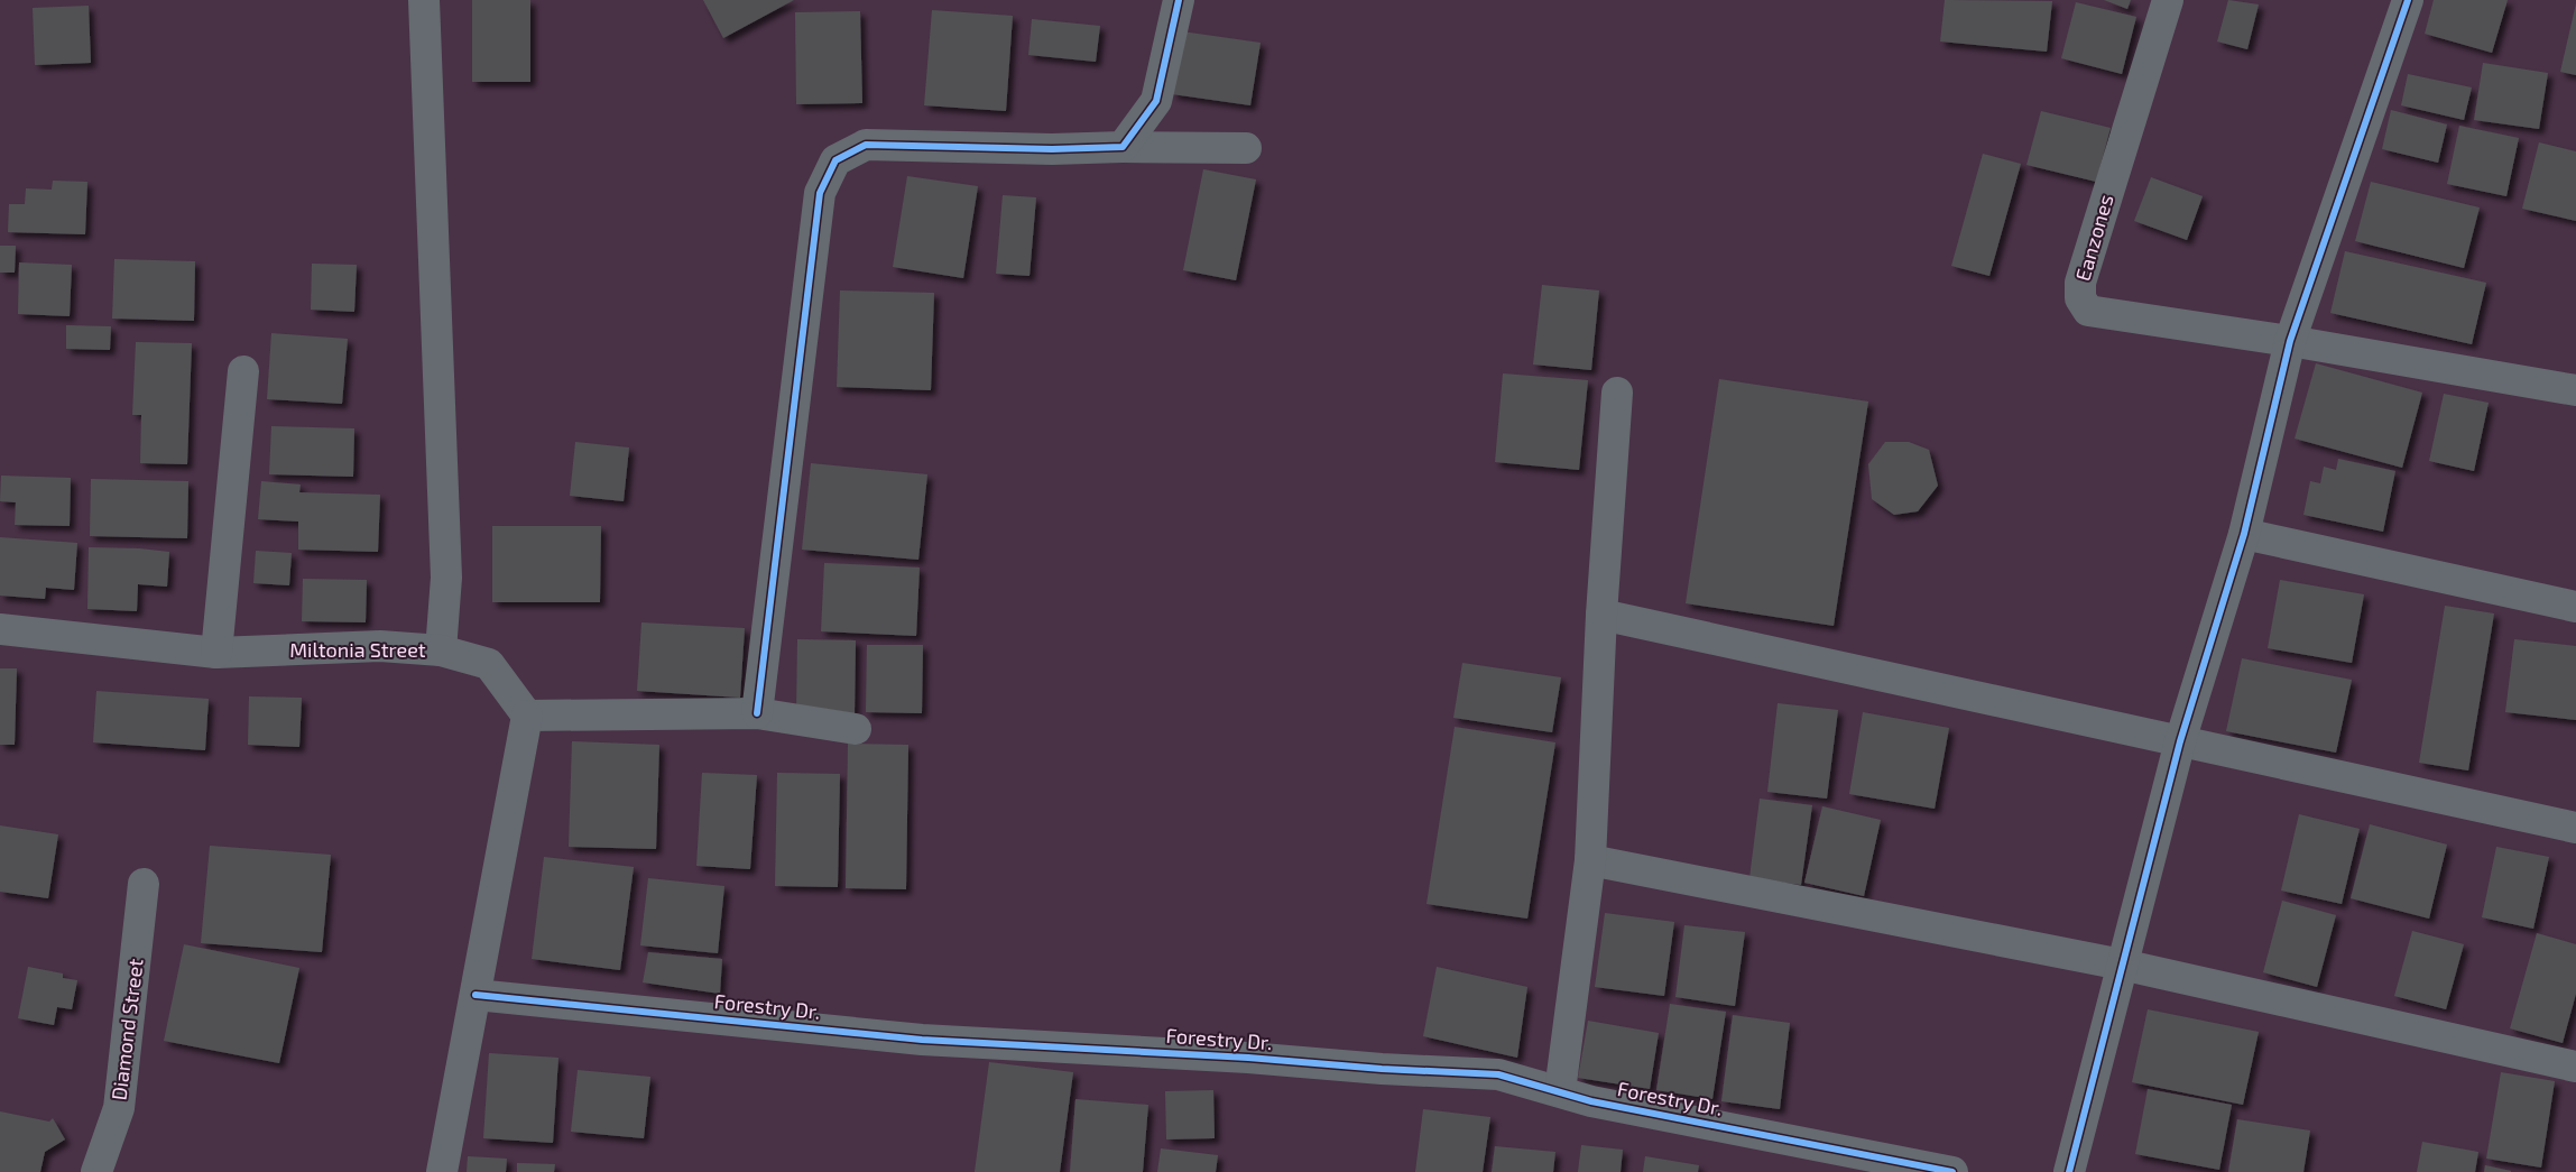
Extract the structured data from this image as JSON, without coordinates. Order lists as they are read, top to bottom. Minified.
{"streets":{"street":["Eanzones","Miltonia Street","Forestry Dr.","Diamond Street"]}}
